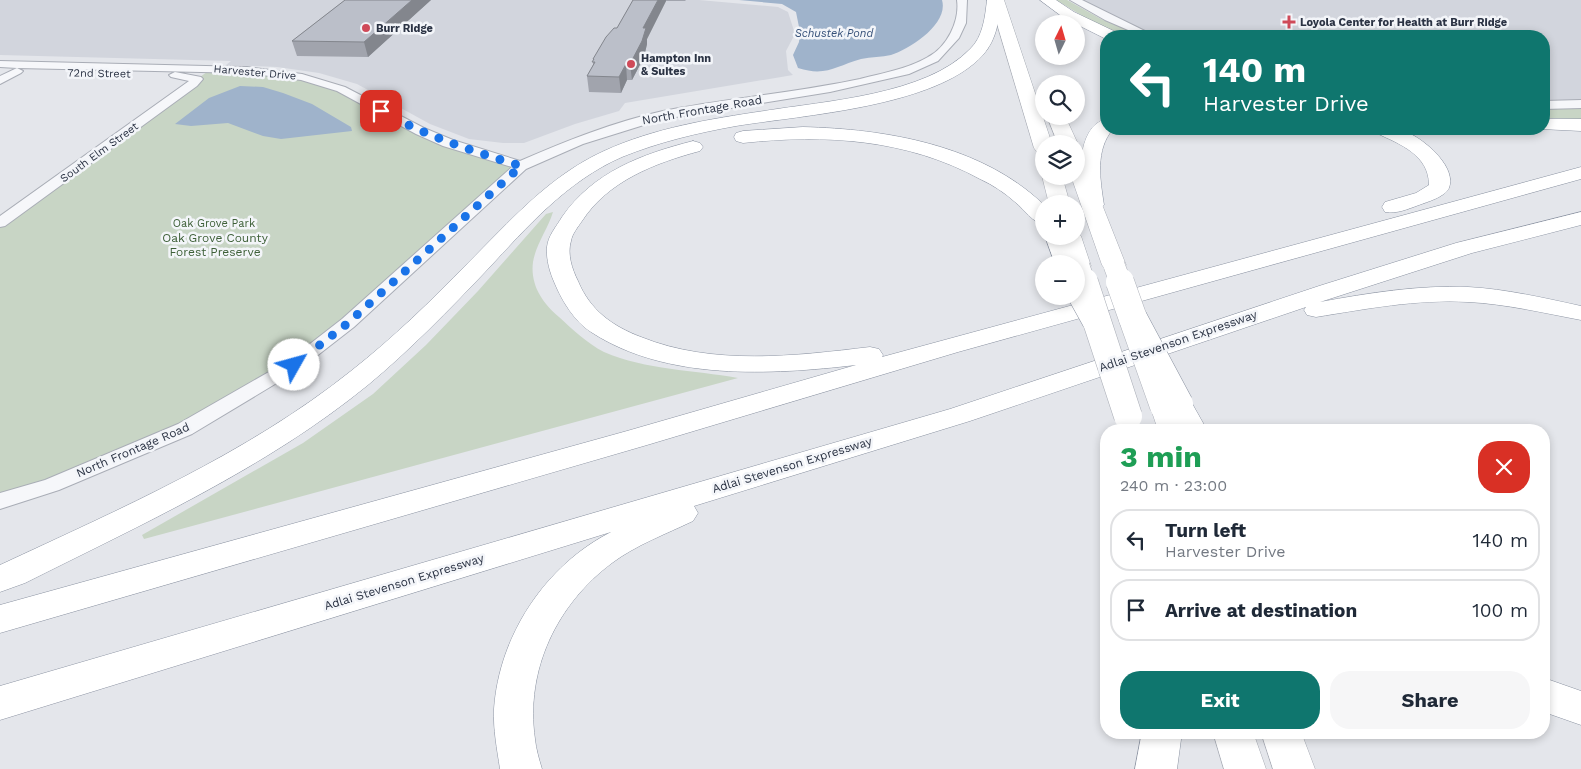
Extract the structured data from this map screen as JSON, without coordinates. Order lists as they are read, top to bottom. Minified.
{"streets":{"main road":["Adlai Stevenson Expressway"],"street":["Harvester Drive","72nd Street","North Frontage Road","South Elm Street"]},"crossings":[["Harvester Drive","North Frontage Road"],["72nd Street","South Elm Street"]],"water":["Schustek Pond"],"parks":["Oak Grove Park","Oak Grove County Forest Preserve"],"places":{"health":["Loyola Center for Health at Burr Ridge"],"other":["Burr Ridge","Hampton Inn & Suites"]},"north":"top","page":{"map_buttons":["+","−"],"turn":["140 m","Harvester Drive"],"heading":["3 min","240 m · 23:00"],"list":[{"name":"Turn left","note":"Harvester Drive","value":"140 m"},{"name":"Arrive at destination","value":"100 m"}],"buttons":["Exit","Share"]}}
